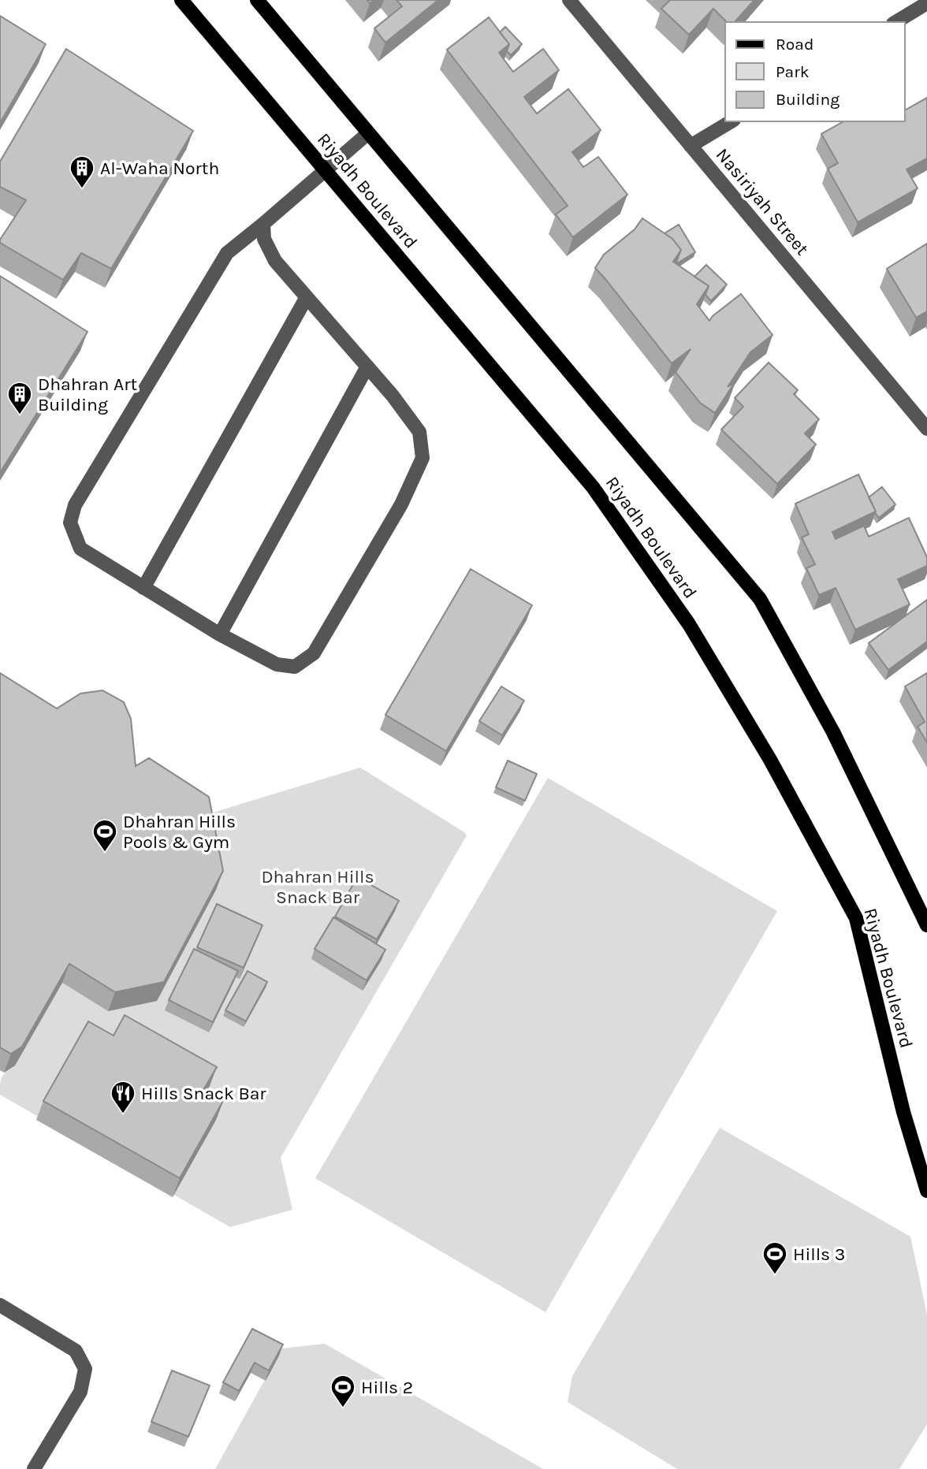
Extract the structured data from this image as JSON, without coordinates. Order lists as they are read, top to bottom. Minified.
{"streets":{"main road":["Riyadh Boulevard"],"street":["Nasiriyah Street"]},"parks":["Dhahran Hills Snack Bar"],"places":{"building":["Al-Waha North","Dhahran Art Building"],"sports":["Dhahran Hills Pools & Gym","Hills 3","Hills 2"],"restaurant":["Hills Snack Bar"]},"legend":["Road","Park","Building"]}
